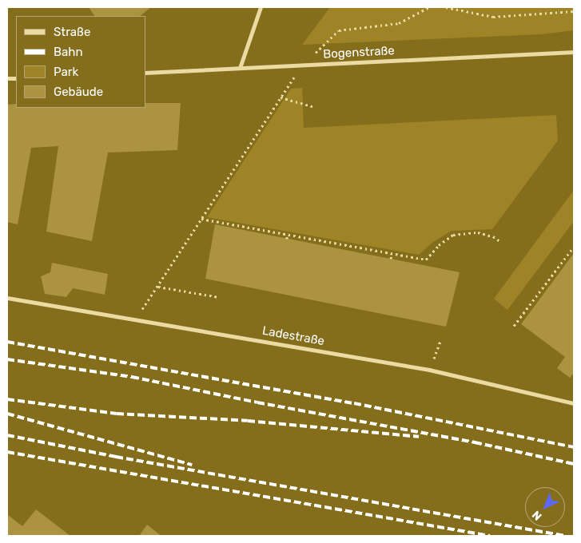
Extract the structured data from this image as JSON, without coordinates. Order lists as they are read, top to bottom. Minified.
{"streets":{"street":["Bogenstraße","Ladestraße"]},"legend":["Straße","Bahn","Park","Gebäude"],"north":"bottom left"}
